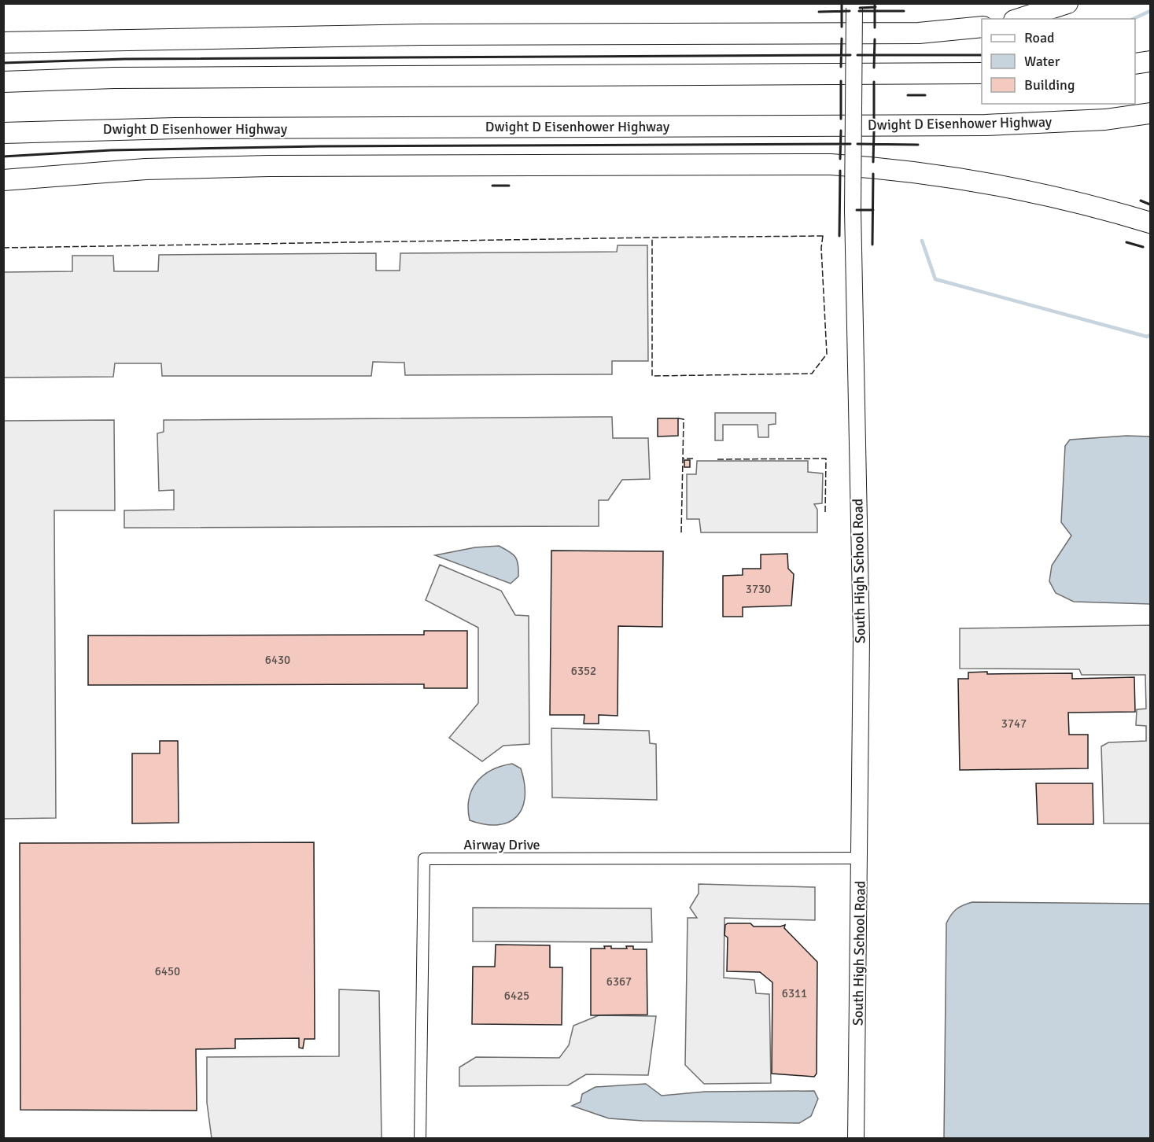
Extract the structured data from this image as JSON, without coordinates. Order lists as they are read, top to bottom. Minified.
{"streets":{"highway":["Dwight D Eisenhower Highway"],"street":["South High School Road","Airway Drive"]},"crossings":[["South High School Road","Airway Drive"]],"house_numbers":["3730","6430","6352","3747","6450","6367","6311","6425"],"legend":["Road","Water","Building"]}
